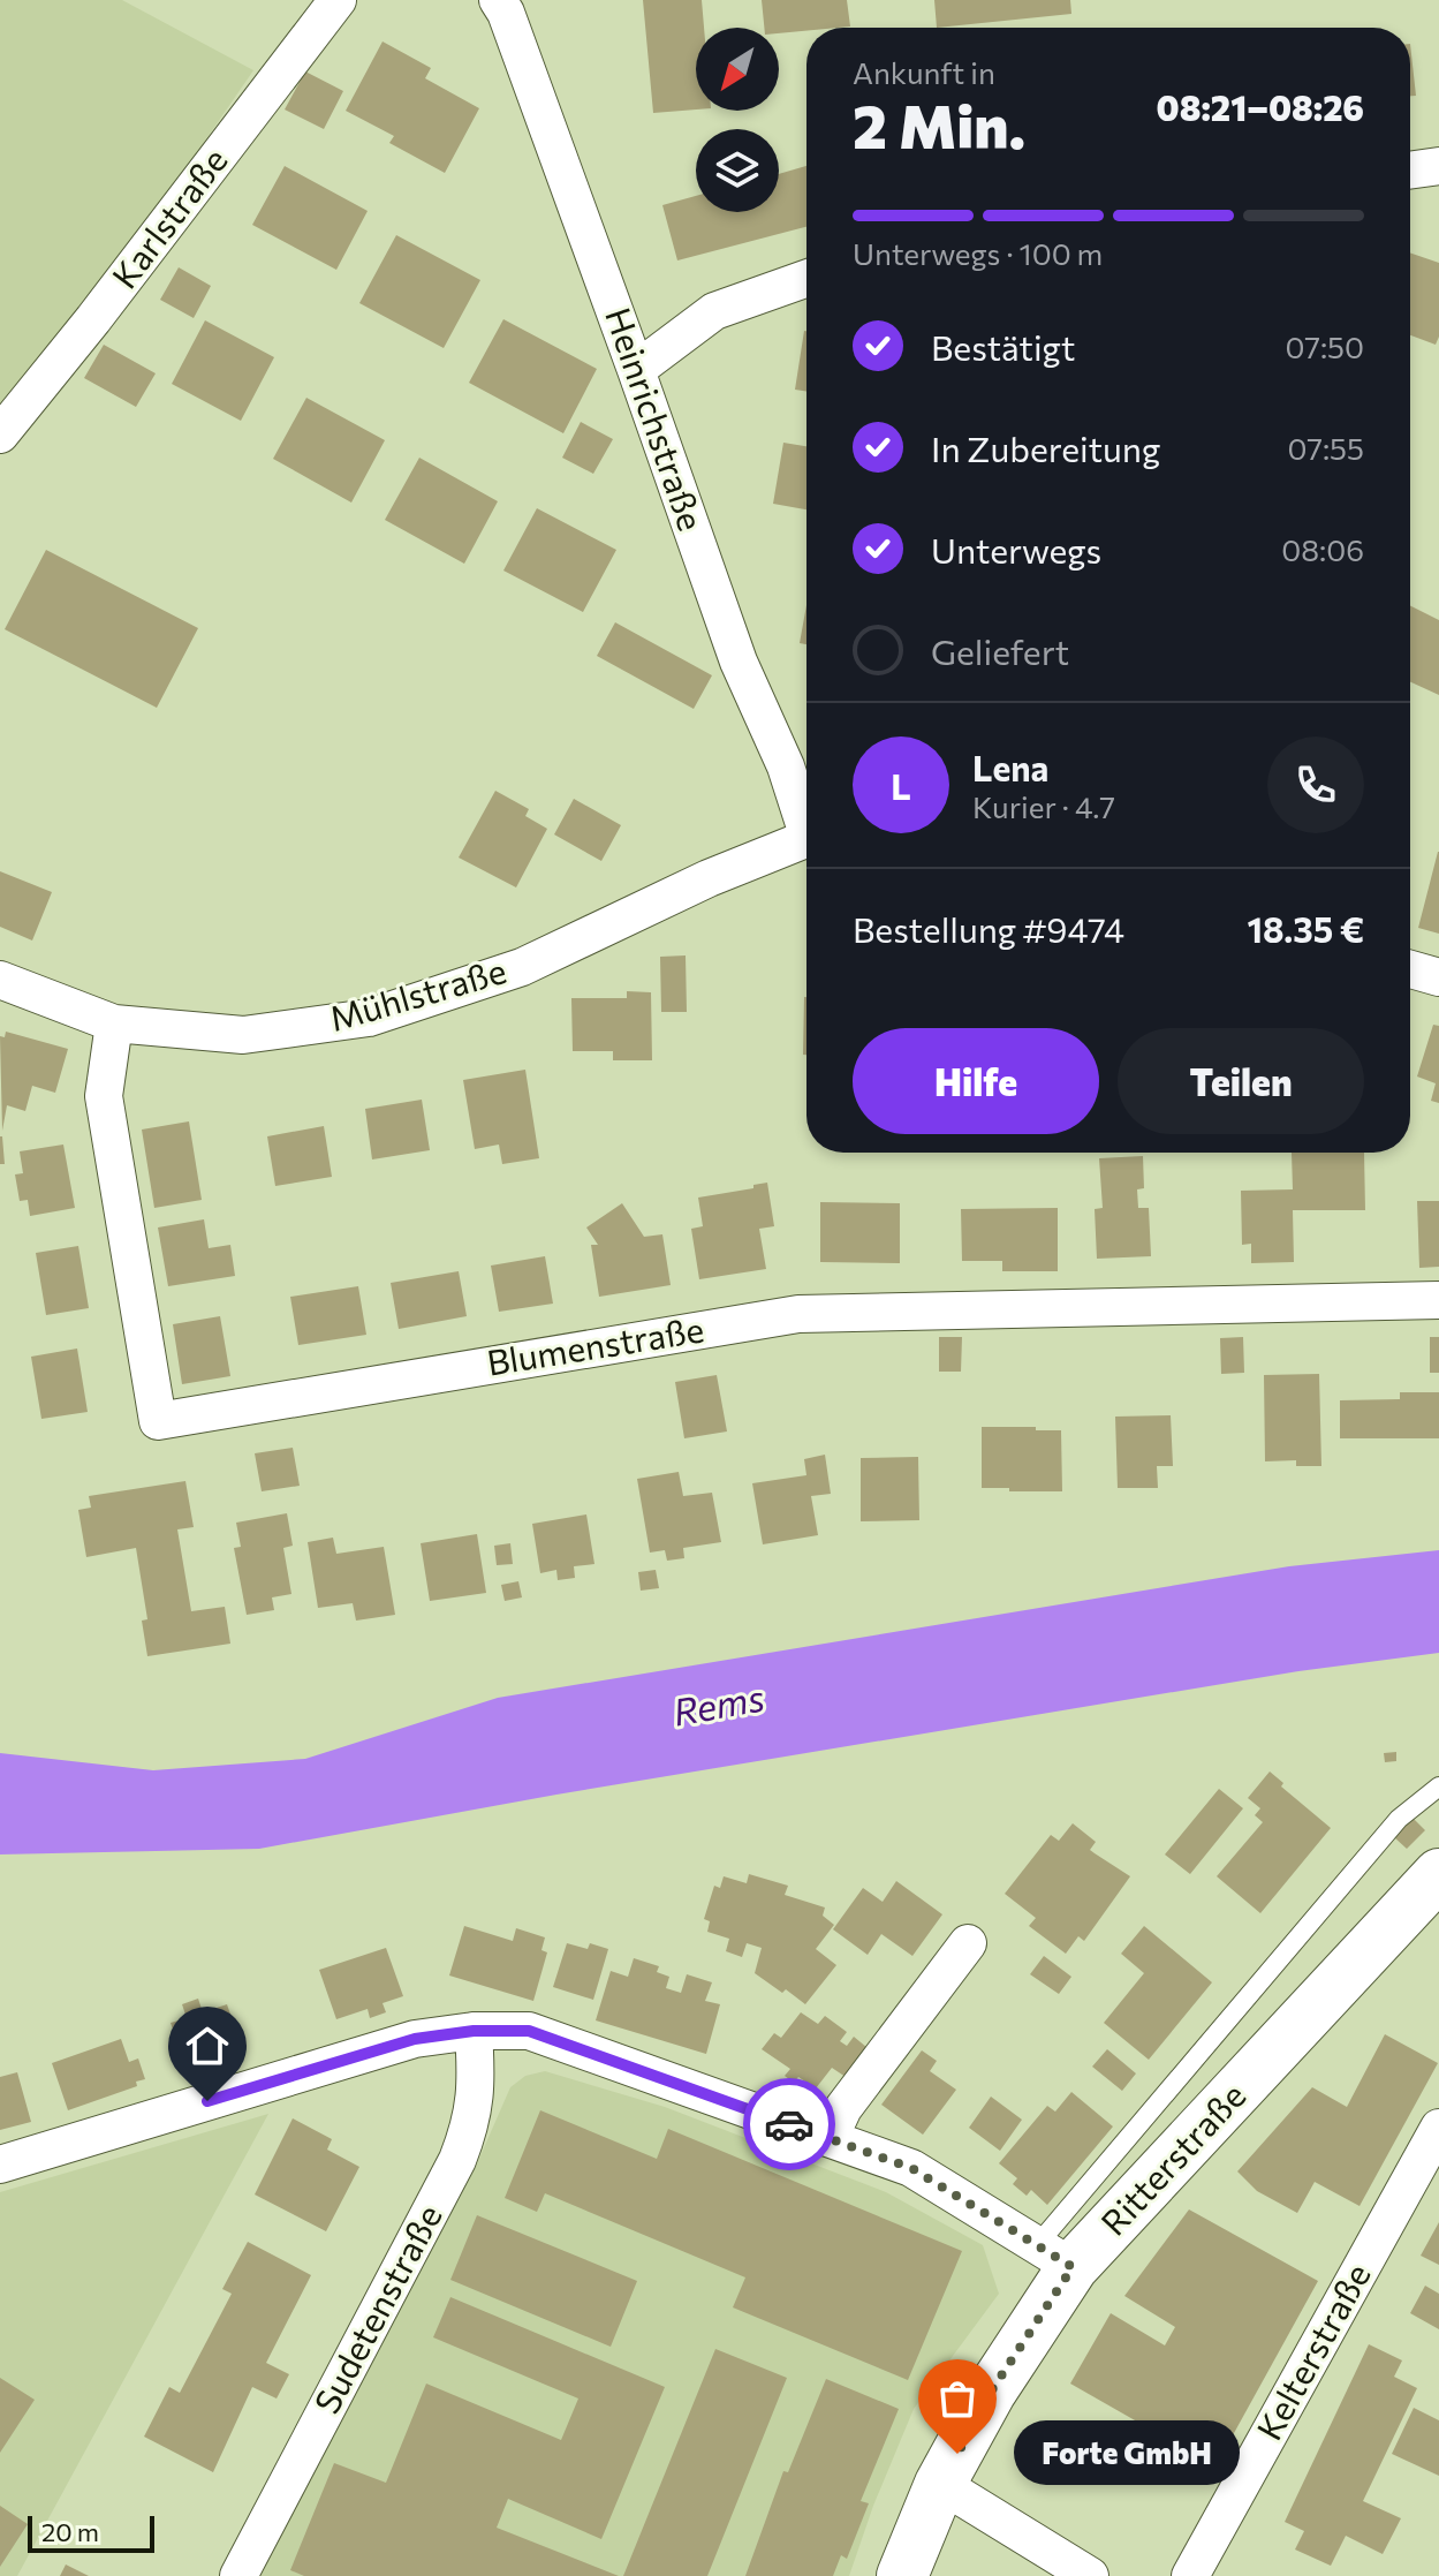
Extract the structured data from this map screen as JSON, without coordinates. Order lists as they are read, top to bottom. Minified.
{"streets":{"main road":["Ritterstraße"],"street":["Karlstraße","Heinrichstraße","Mühlstraße","Blumenstraße","Sudetenstraße","Kelterstraße"]},"crossings":[["Mühlstraße","Blumenstraße"]],"water":["Rems"],"places":["Forte GmbH"],"scale_bar":"20 m","north":"bottom left","page":{"heading":["2 Min.","Ankunft in","08:21–08:26"],"panel":["Lena","Kurier · 4.7","Bestellung #9474","18.35 €"],"bar":"Unterwegs · 100 m","list":[["Bestätigt","07:50"],["In Zubereitung","07:55"],["Unterwegs","08:06"],"Geliefert"],"round":"L","buttons":["Hilfe","Teilen"],"bubble":"Forte GmbH","scale":"20 m"}}
